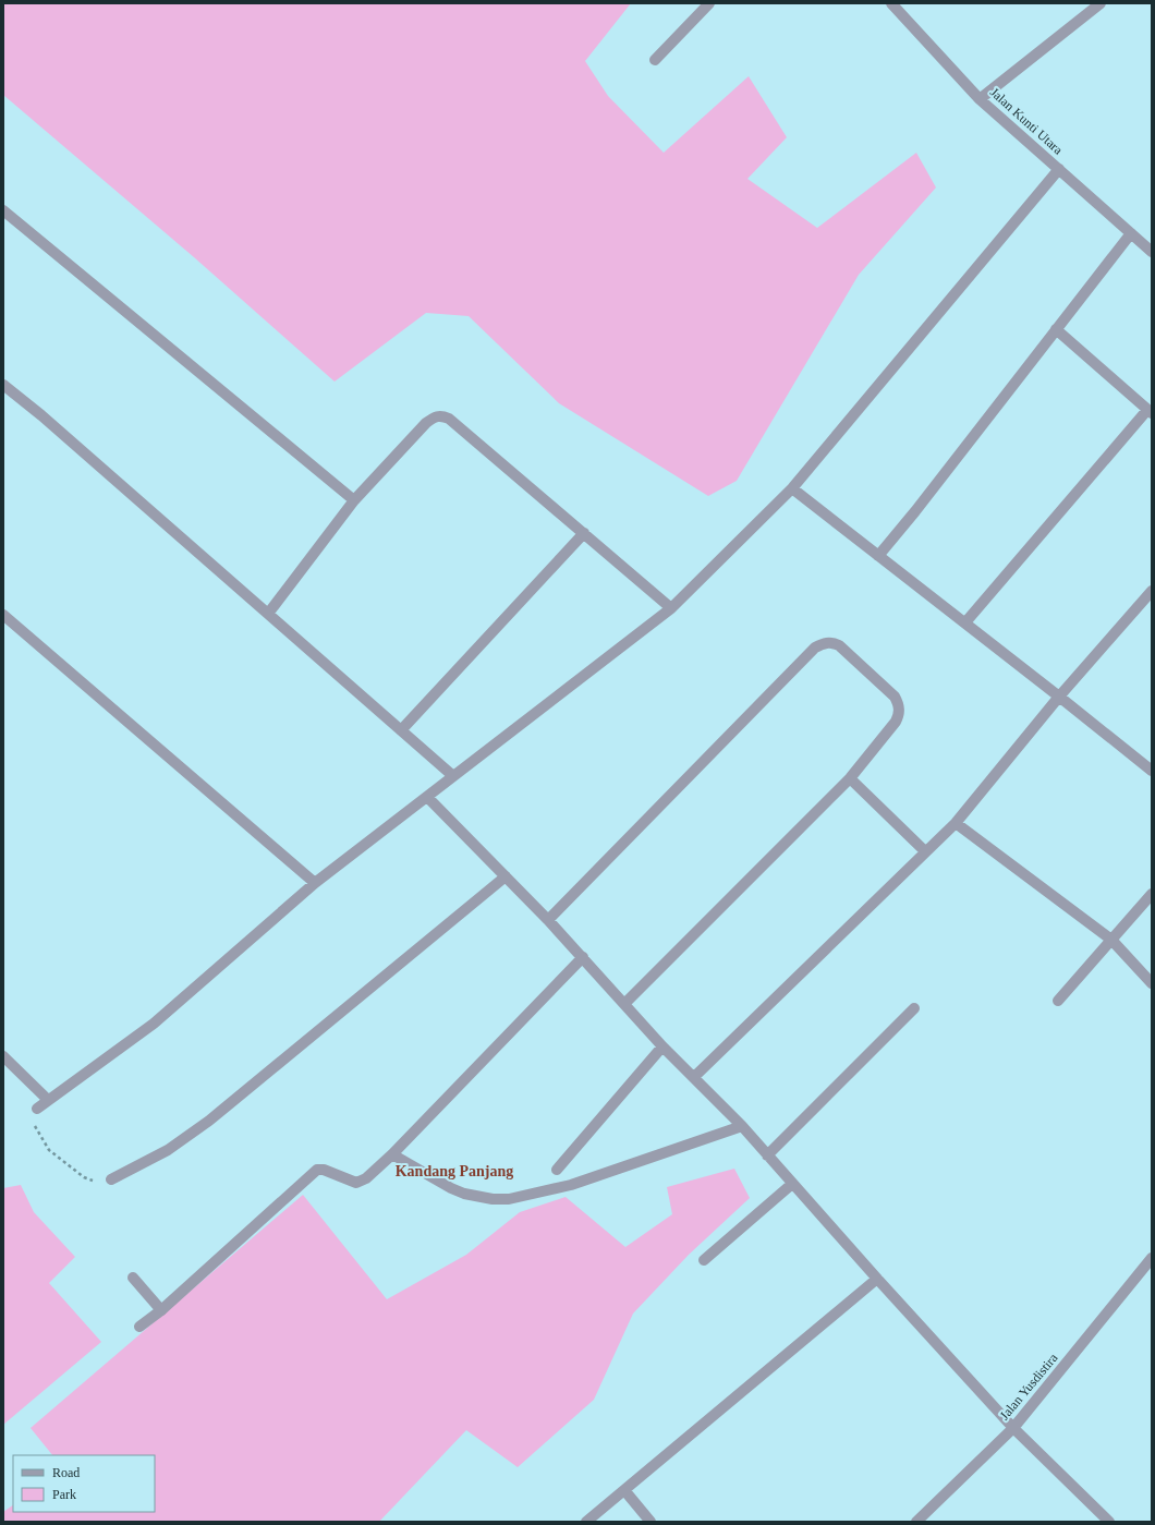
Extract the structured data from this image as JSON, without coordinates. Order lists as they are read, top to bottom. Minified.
{"streets":{"street":["Jalan Kunti Utara","Jalan Yusdistira"]},"districts":["Kandang Panjang"],"legend":["Road","Park"]}
